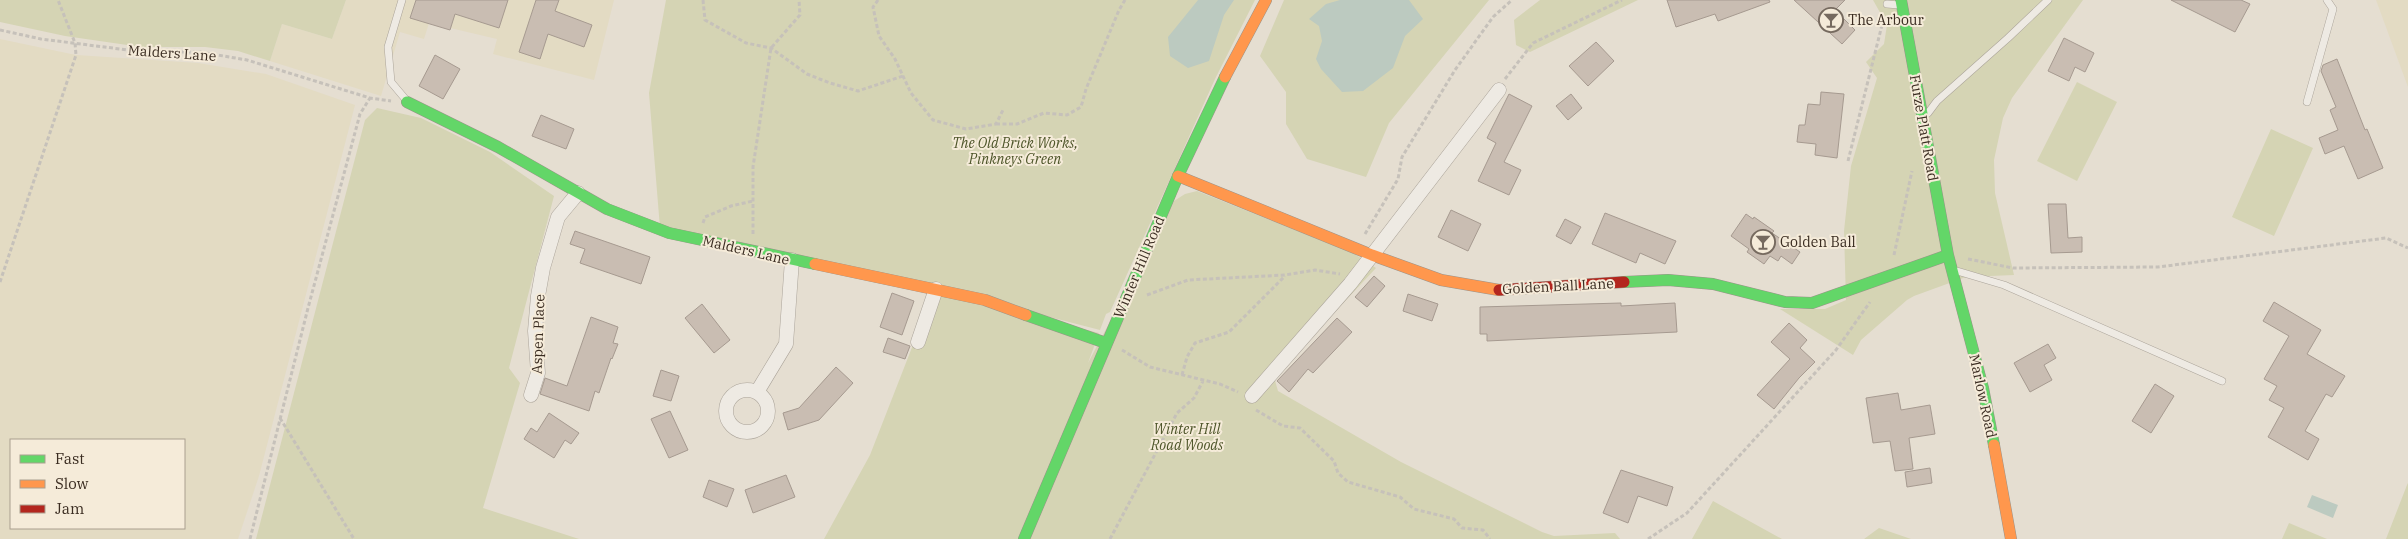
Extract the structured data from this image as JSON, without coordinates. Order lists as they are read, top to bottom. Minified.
{"streets":{"street":["Malders Lane","Furze Platt Road","Winter Hill Road","Golden Ball Lane","Aspen Place","Marlow Road"]},"crossings":[["Malders Lane","Winter Hill Road"],["Malders Lane","Aspen Place"],["Furze Platt Road","Golden Ball Lane"],["Furze Platt Road","Marlow Road"],["Winter Hill Road","Golden Ball Lane"],["Golden Ball Lane","Marlow Road"]],"parks":["The Old Brick Works, Pinkneys Green","Winter Hill Road Woods"],"places":{"bar":["The Arbour","Golden Ball"]},"legend":["Fast","Slow","Jam"]}
